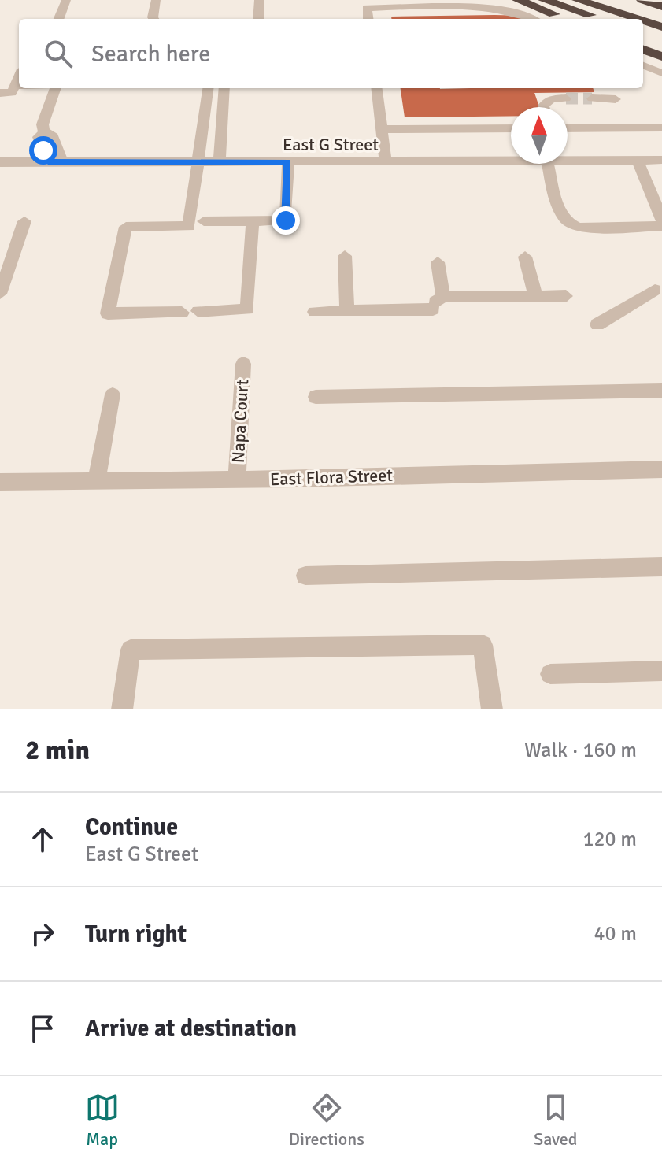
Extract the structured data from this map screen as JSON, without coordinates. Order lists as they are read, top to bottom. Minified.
{"streets":{"street":["East G Street","Napa Court","East Flora Street"]},"crossings":[["Napa Court","East Flora Street"]],"north":"top","page":{"search":"Search here","heading":["2 min","Walk · 160 m"],"list":[["Continue","East G Street","120 m"],["Turn right","40 m"],"Arrive at destination"],"nav":["Map","Directions","Saved"]}}
